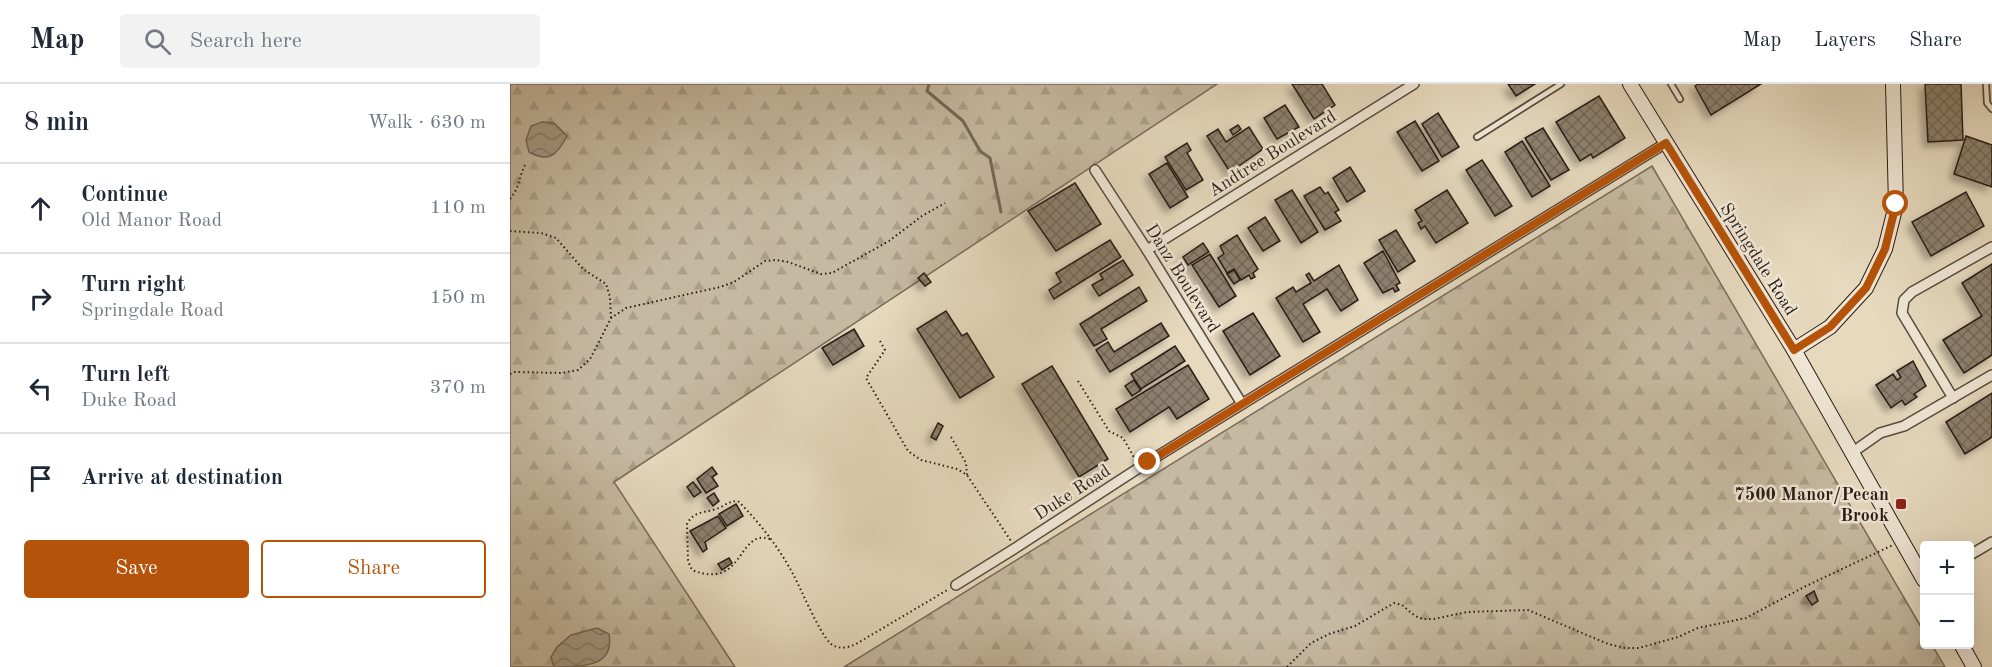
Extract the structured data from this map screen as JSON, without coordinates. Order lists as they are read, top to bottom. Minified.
{"streets":{"main road":["Springdale Road"],"street":["Andtree Boulevard","Danz Boulevard","Duke Road"]},"crossings":[["Andtree Boulevard","Danz Boulevard"],["Springdale Road","Duke Road"],["Danz Boulevard","Duke Road"]],"places":{"transit":["7500 Manor/Pecan Brook"]},"page":{"header":"Map","search":"Search here","nav":["Map","Layers","Share"],"heading":["8 min","Walk · 630 m"],"list":[["Continue","Old Manor Road","110 m"],["Turn right","Springdale Road","150 m"],["Turn left","Duke Road","370 m"],"Arrive at destination"],"buttons":["Save","Share"],"map_buttons":["+","−"]}}
